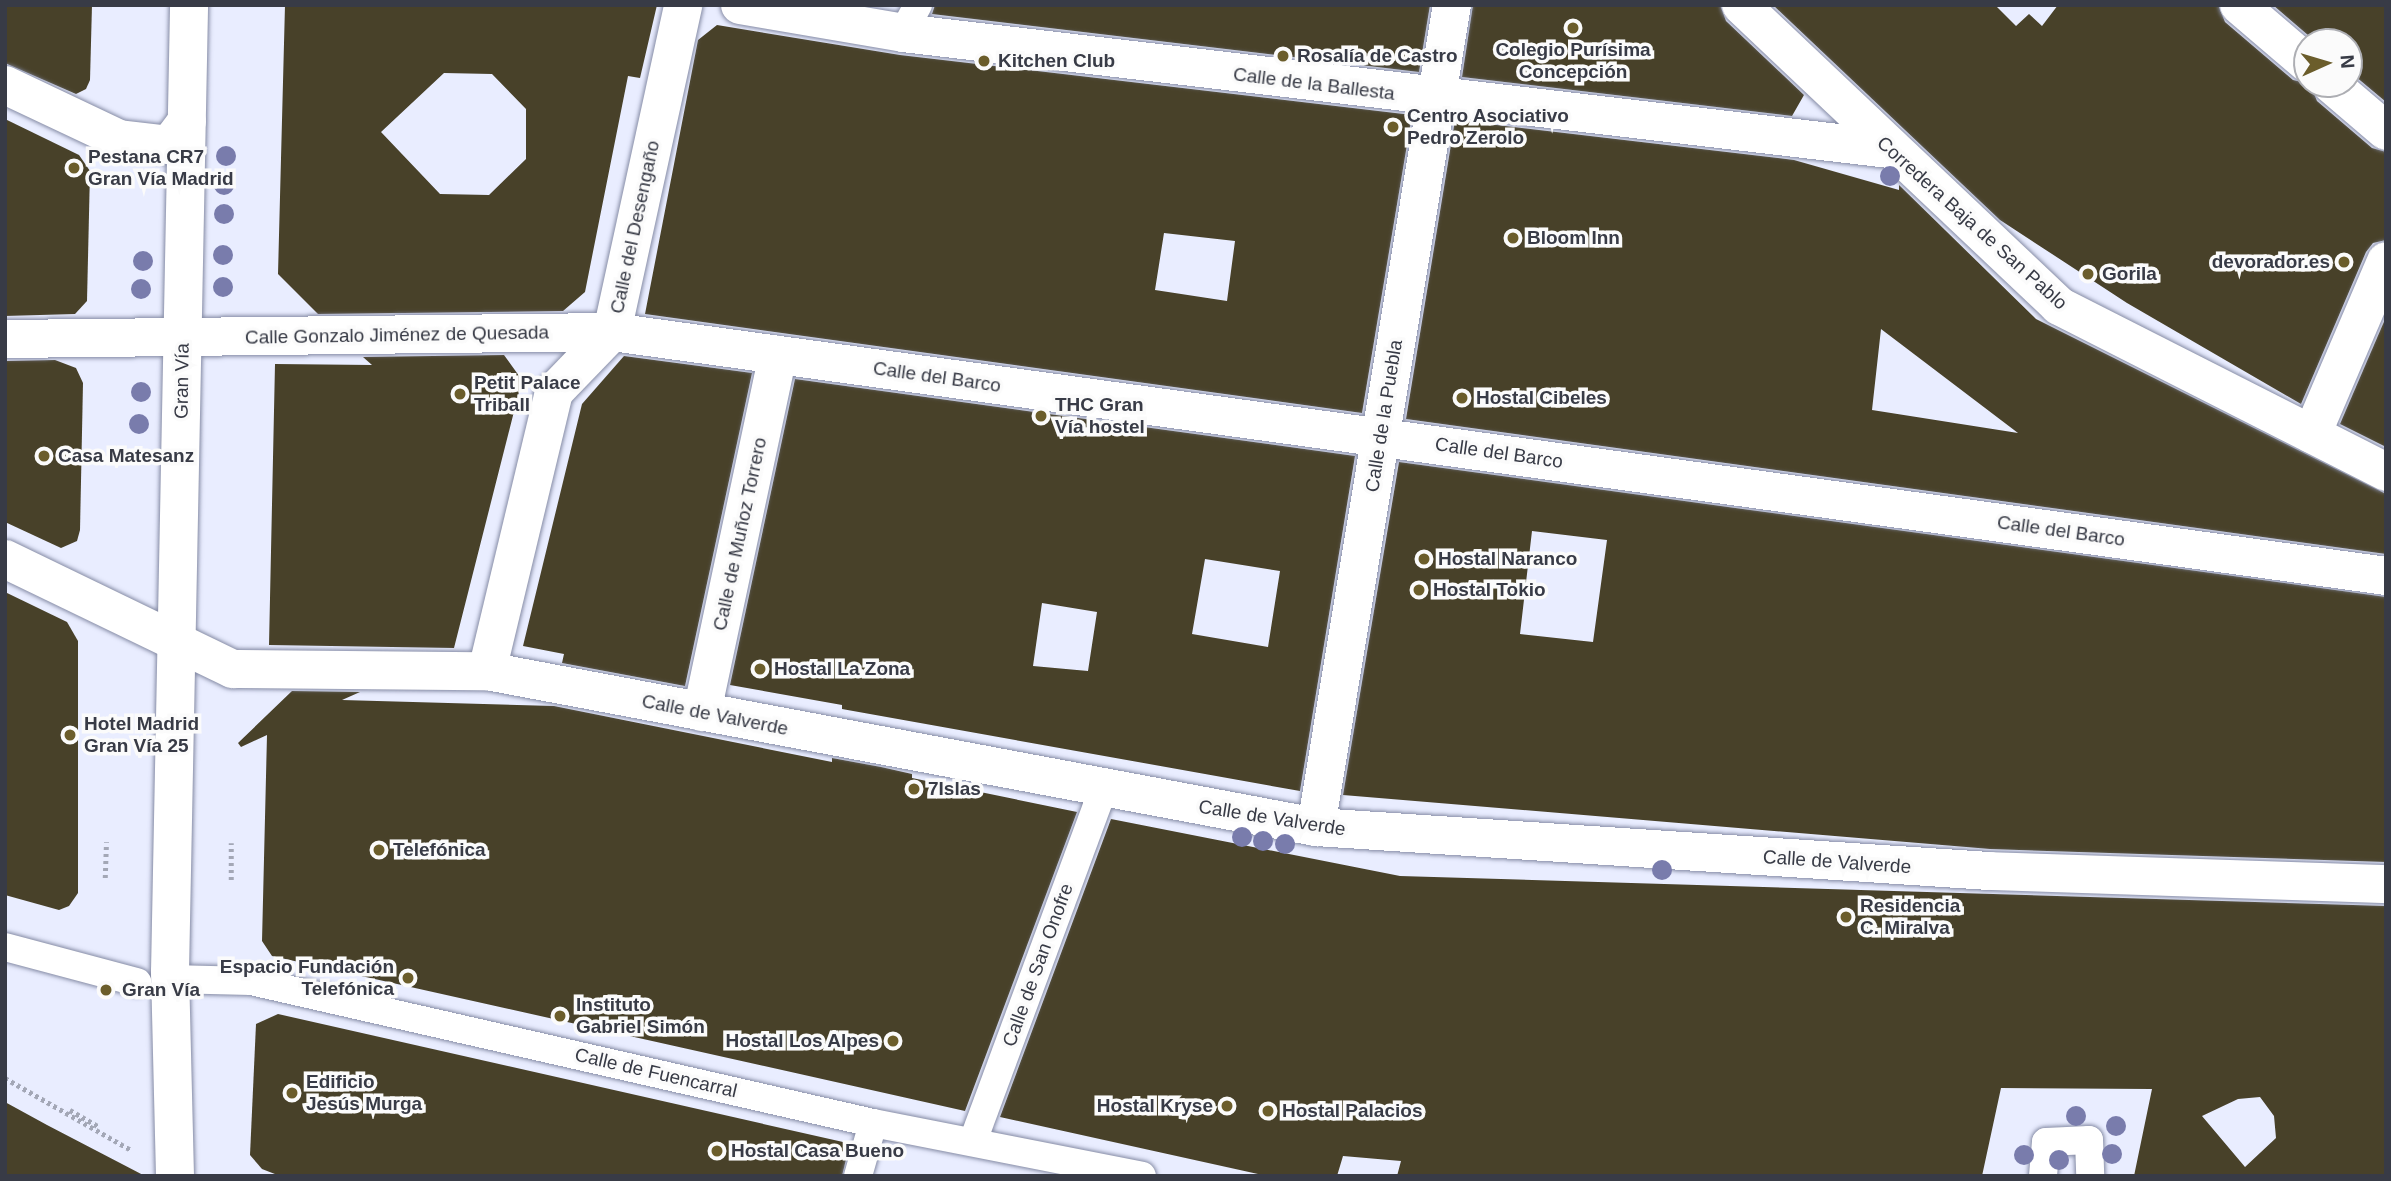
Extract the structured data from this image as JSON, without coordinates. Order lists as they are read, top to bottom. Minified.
{"streets":{"street":["Calle de la Ballesta","Corredera Baja de San Pablo","Calle del Desengaño","Calle Gonzalo Jiménez de Quesada","Calle del Barco","Gran Vía","Calle de la Puebla","Calle de Muñoz Torrero","Calle de Valverde","Calle de San Onofre","Calle de Fuencarral"]},"crossings":[["Calle de la Ballesta","Corredera Baja de San Pablo"],["Calle de la Ballesta","Calle de la Puebla"],["Calle del Desengaño","Calle Gonzalo Jiménez de Quesada"],["Calle del Desengaño","Calle del Barco"],["Calle del Desengaño","Calle de Valverde"],["Calle Gonzalo Jiménez de Quesada","Calle del Barco"],["Calle Gonzalo Jiménez de Quesada","Gran Vía"],["Calle del Barco","Calle de la Puebla"],["Calle del Barco","Calle de Muñoz Torrero"],["Gran Vía","Calle de Valverde"],["Gran Vía","Calle de Fuencarral"],["Calle de la Puebla","Calle de Valverde"],["Calle de Muñoz Torrero","Calle de Valverde"],["Calle de Valverde","Calle de San Onofre"],["Calle de San Onofre","Calle de Fuencarral"]],"places":["Colegio Purísima Concepción","Rosalía de Castro","Kitchen Club","Centro Asociativo Pedro Zerolo","Pestana CR7 Gran Vía Madrid","Bloom Inn","devorador.es","Gorila","Petit Palace Triball","Hostal Cibeles","THC Gran Vía hostel","Casa Matesanz","Hostal Naranco","Hostal Tokio","Hostal La Zona","Hotel Madrid Gran Vía 25","7Islas","Telefónica","Residencia C. Miralva","Espacio Fundación Telefónica","Gran Vía","Instituto Gabriel Simón","Hostal Los Alpes","Edificio Jesús Murga","Hostal Kryse","Hostal Palacios","Hostal Casa Bueno"],"north":"right"}
